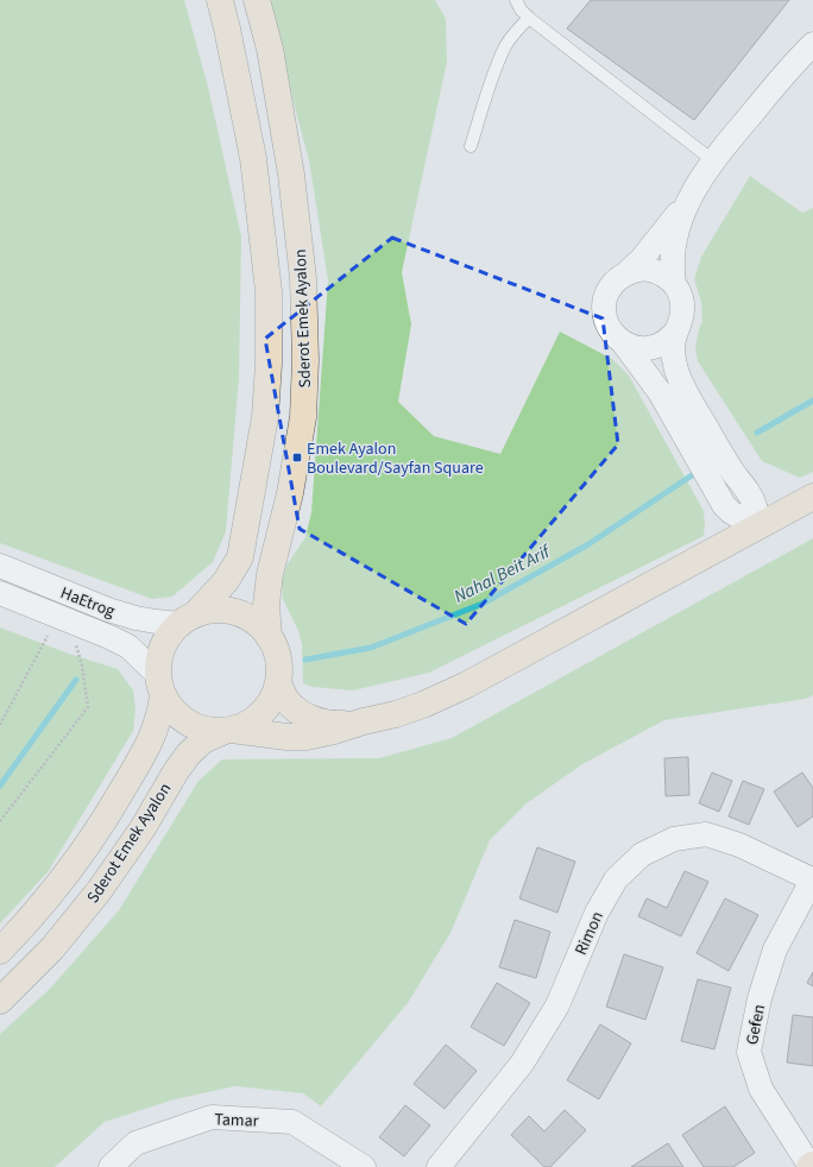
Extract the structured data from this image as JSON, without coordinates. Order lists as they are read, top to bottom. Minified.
{"streets":{"main road":["Sderot Emek Ayalon"],"street":["HaEtrog","Rimon","Gefen","Tamar"]},"crossings":[["Sderot Emek Ayalon","HaEtrog"],["Rimon","Gefen"]],"water":["Nahal Beit Arif"],"places":{"transit":["Emek Ayalon Boulevard/Sayfan Square"]}}
